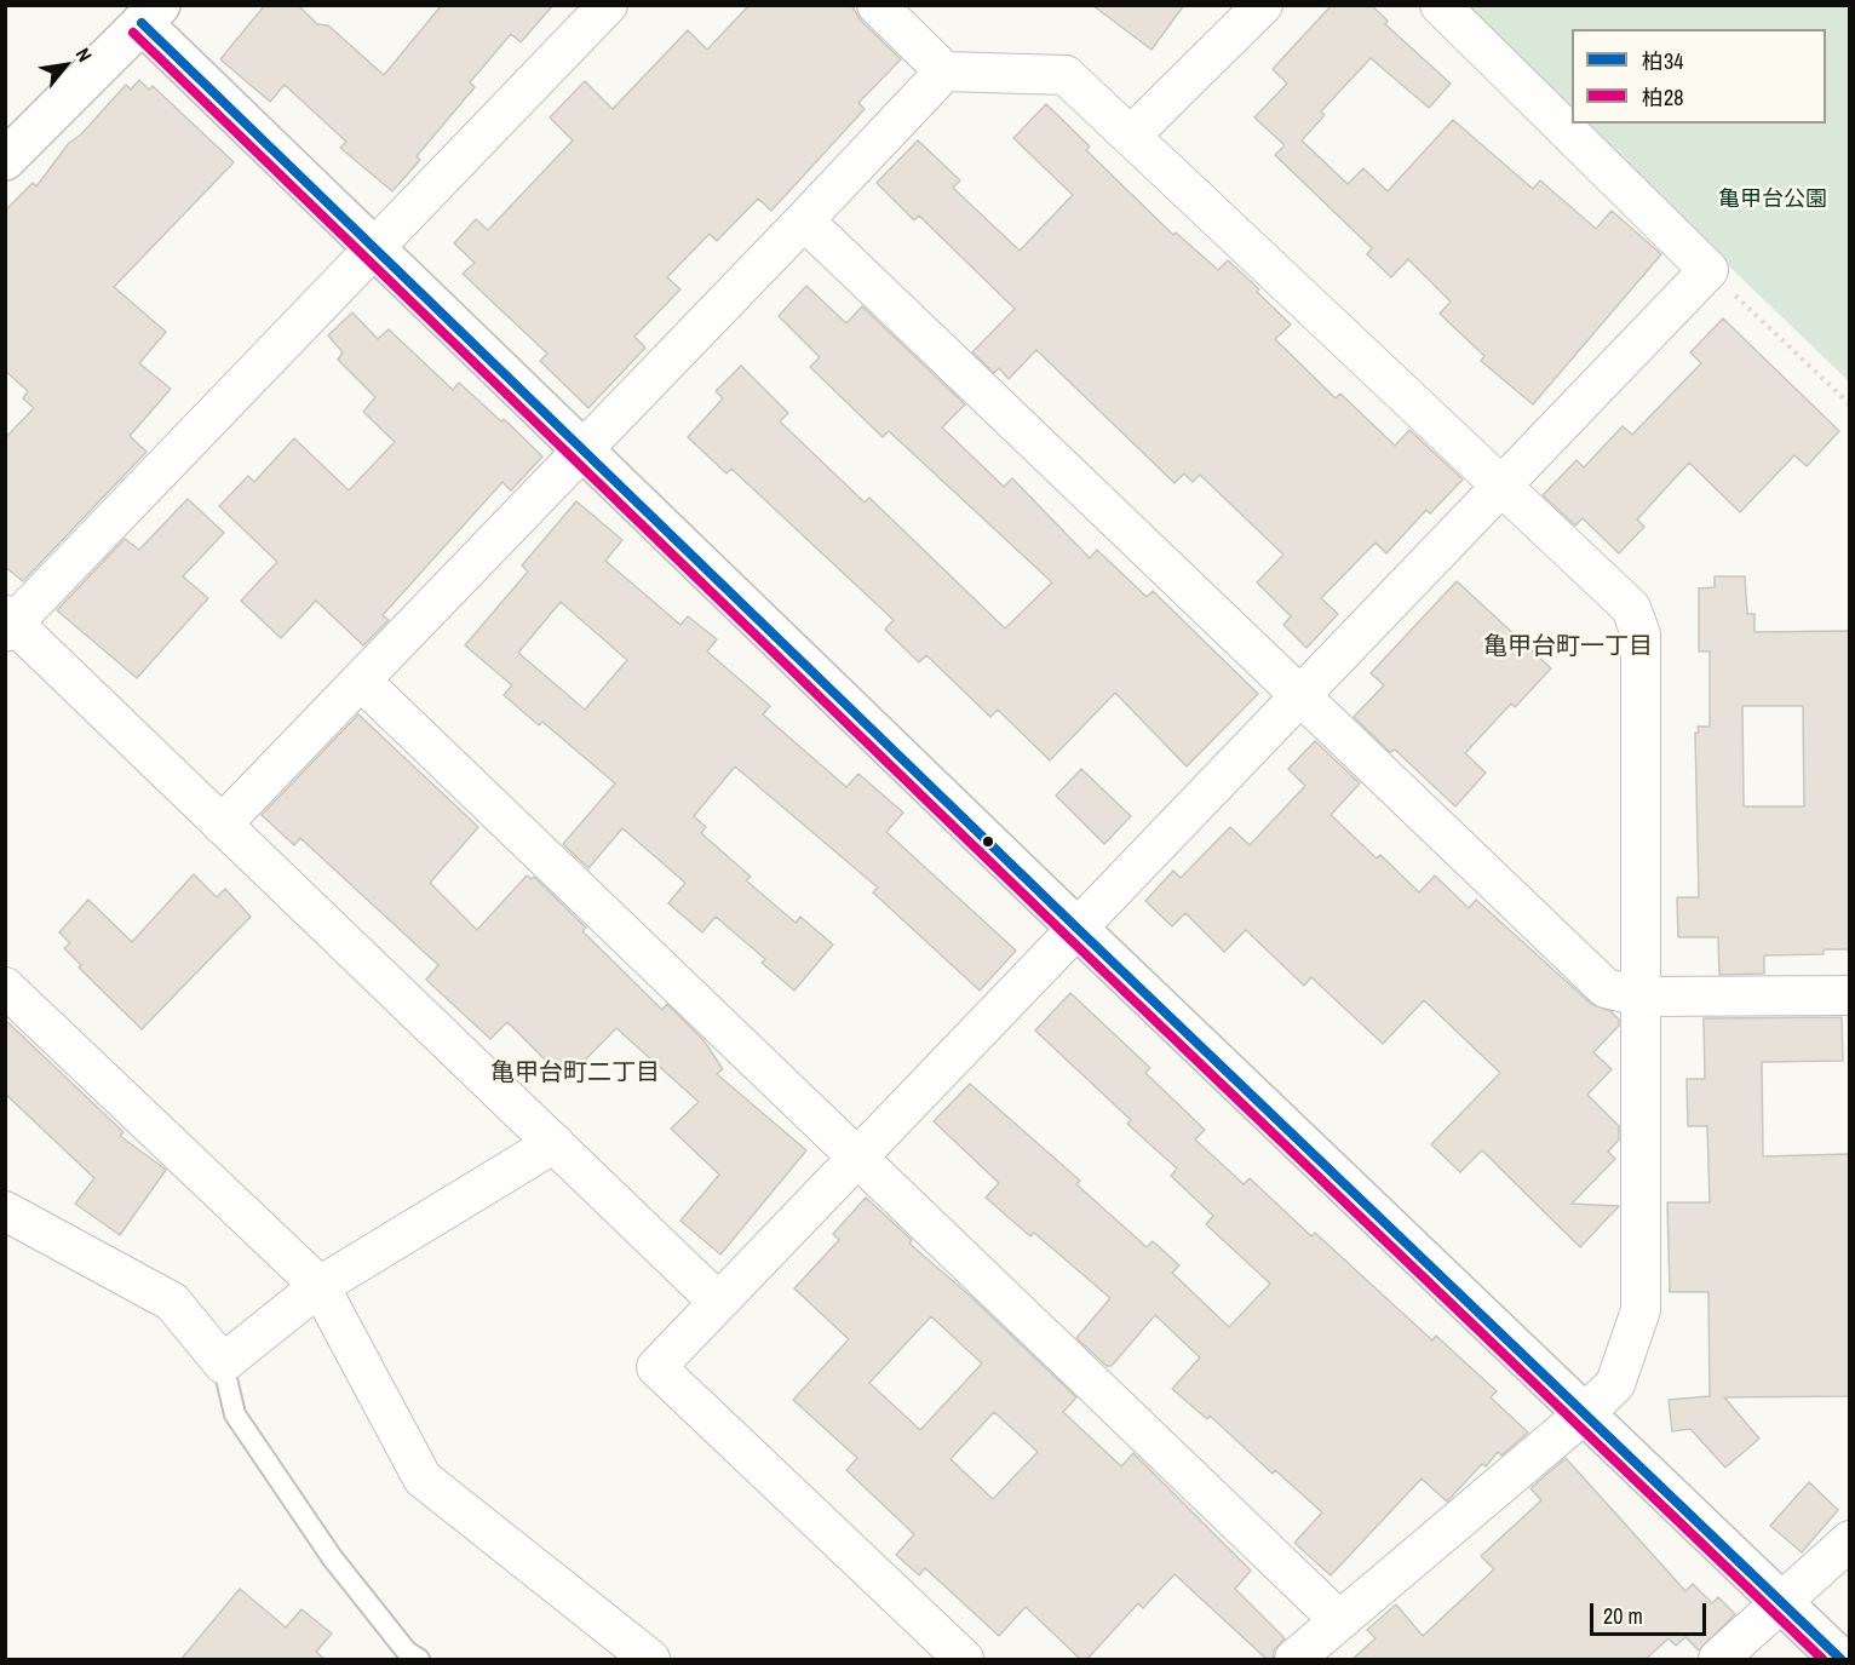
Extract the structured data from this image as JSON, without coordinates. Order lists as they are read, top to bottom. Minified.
{"districts":["亀甲台町一丁目","亀甲台町二丁目"],"parks":["亀甲台公園"],"lines":["transit line 柏34","transit line 柏28"],"legend":["柏34","柏28"],"scale_bar":"20 m","north":"top right"}
